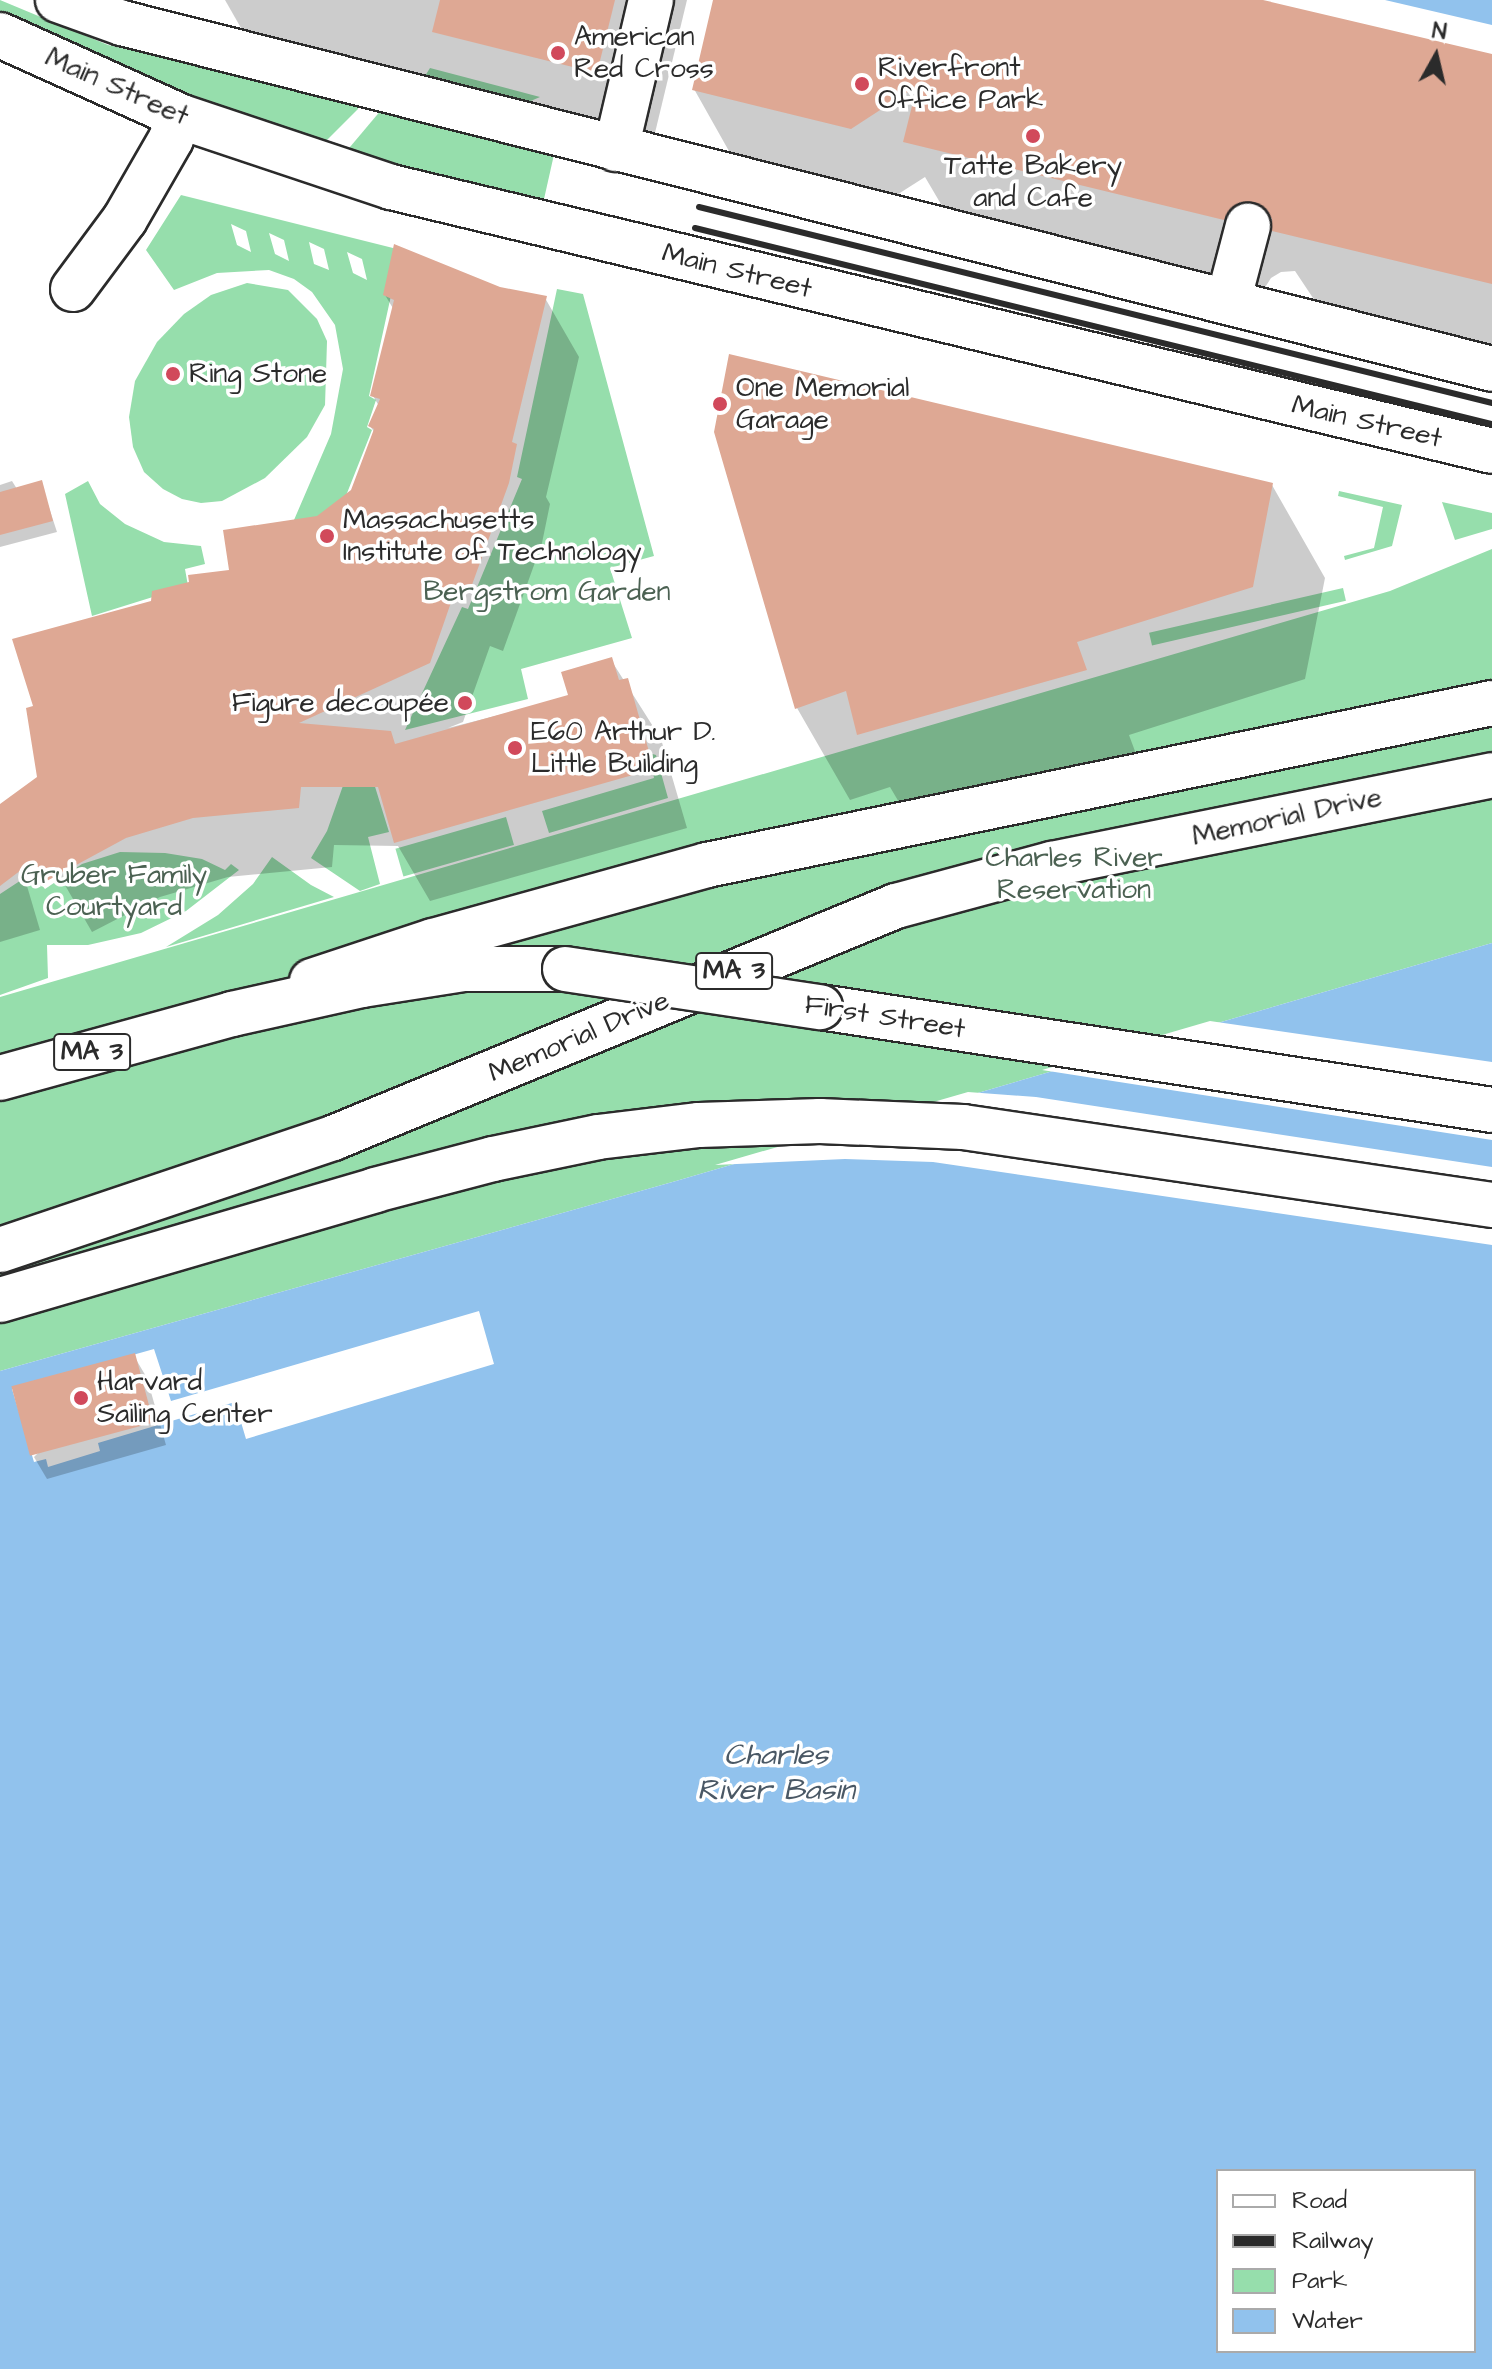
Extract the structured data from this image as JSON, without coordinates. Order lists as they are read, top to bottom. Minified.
{"streets":{"main road":["Main Street","Memorial Drive","MA 3","First Street"]},"crossings":[["MA 3","First Street"]],"water":["Charles River Basin"],"parks":["Bergstrom Garden","Charles River Reservation","Gruber Family Courtyard"],"places":["American Red Cross","Riverfront Office Park","Tatte Bakery and Cafe","Ring Stone","One Memorial Garage","Massachusetts Institute of Technology","Figure decoupée","E60 Arthur D. Little Building","Harvard Sailing Center"],"legend":["Road","Railway","Park","Water"],"north":"top"}
